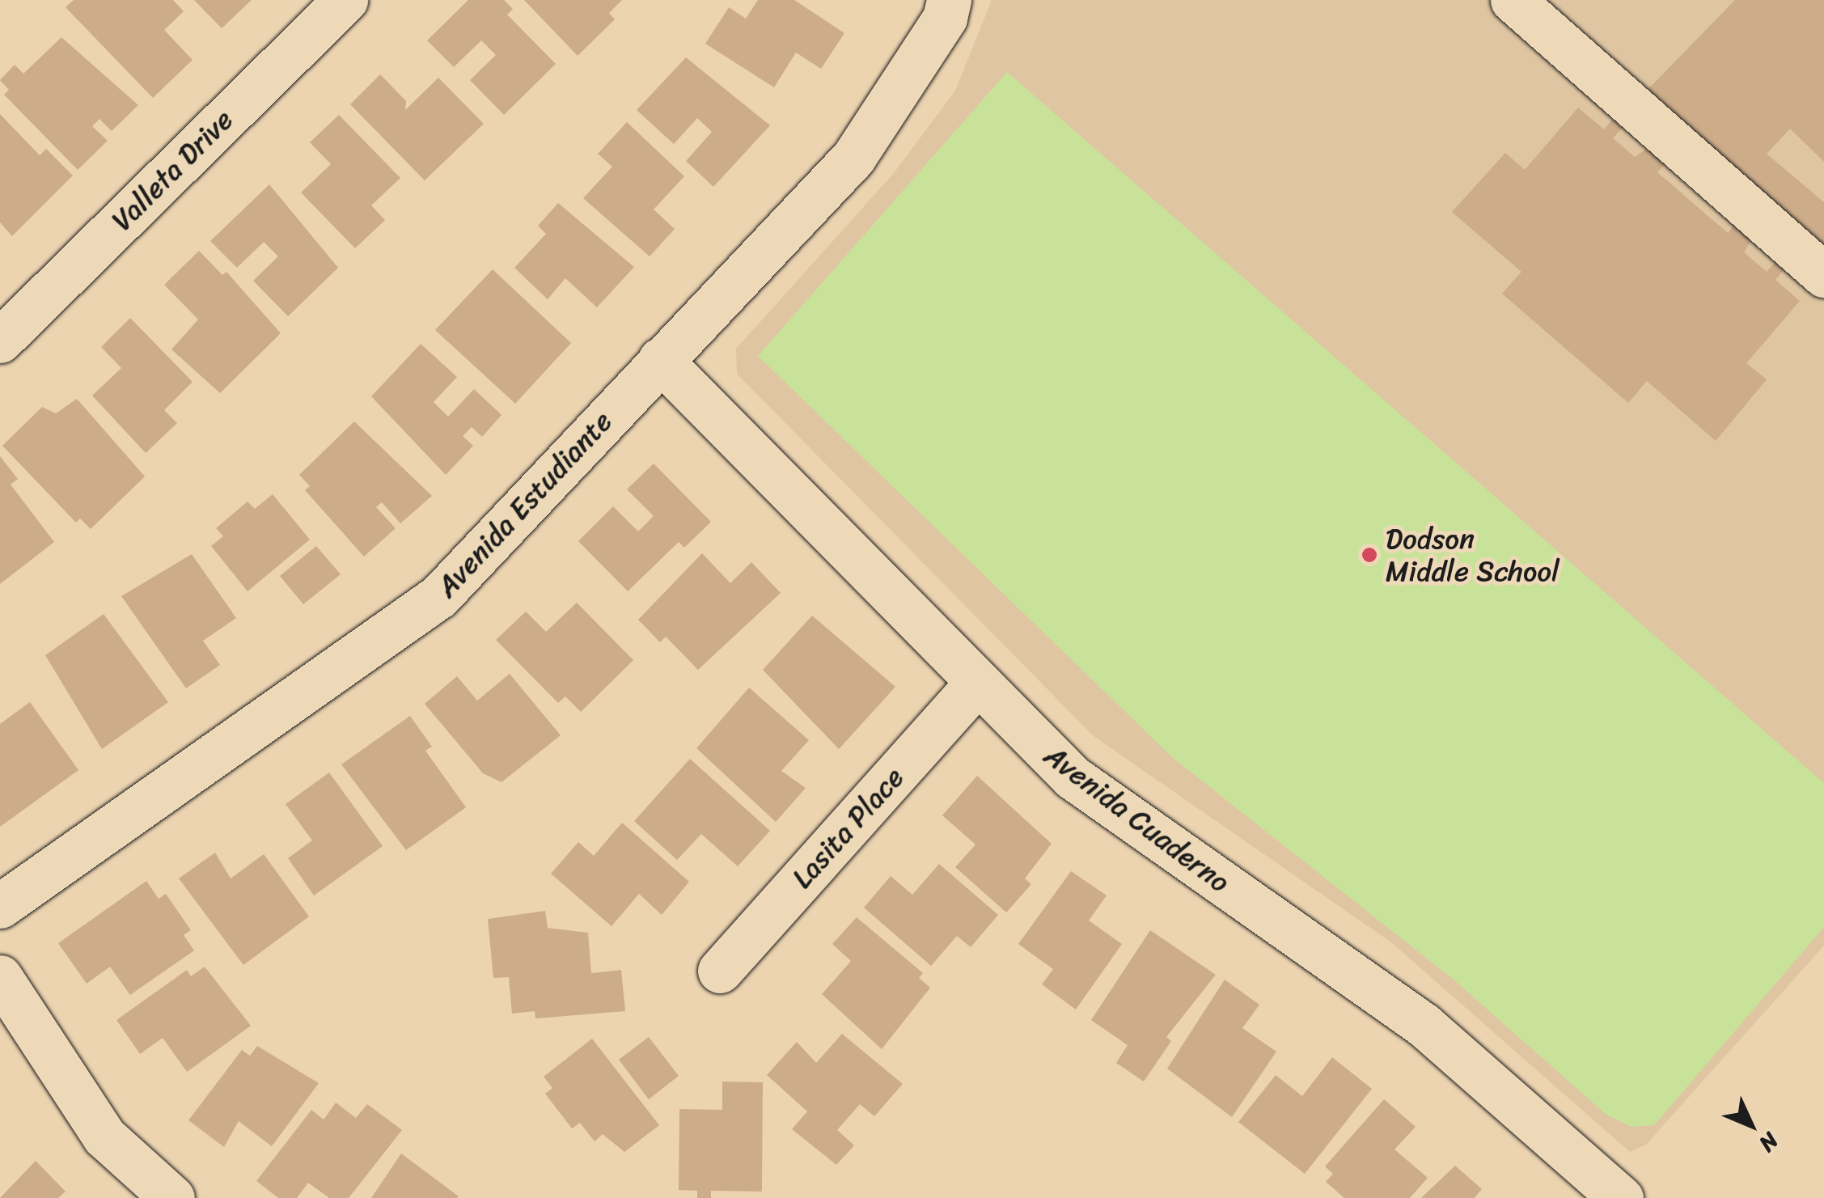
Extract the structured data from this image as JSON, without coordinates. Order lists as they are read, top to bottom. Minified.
{"streets":{"street":["Valleta Drive","Avenida Estudiante","Avenida Cuaderno","Lasita Place"]},"crossings":[["Avenida Estudiante","Avenida Cuaderno"],["Avenida Cuaderno","Lasita Place"]],"places":["Dodson Middle School"],"north":"bottom right"}
